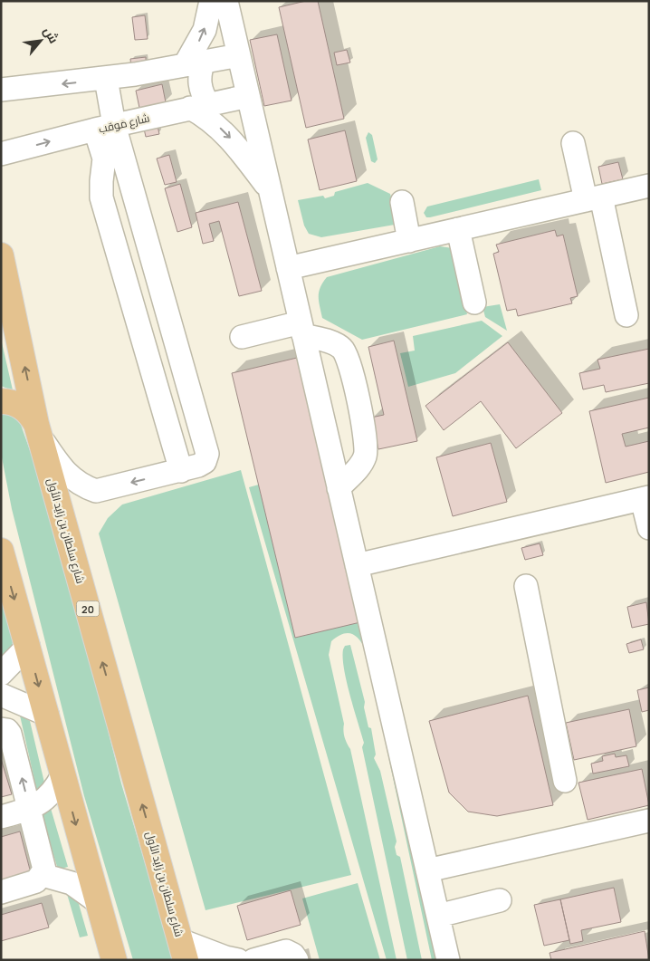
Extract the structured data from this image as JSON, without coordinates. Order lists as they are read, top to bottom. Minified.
{"streets":{"main road":["شارع سلطان بن زايد الأول","20"],"street":["شارع مَوقب"]},"north":"top right"}
